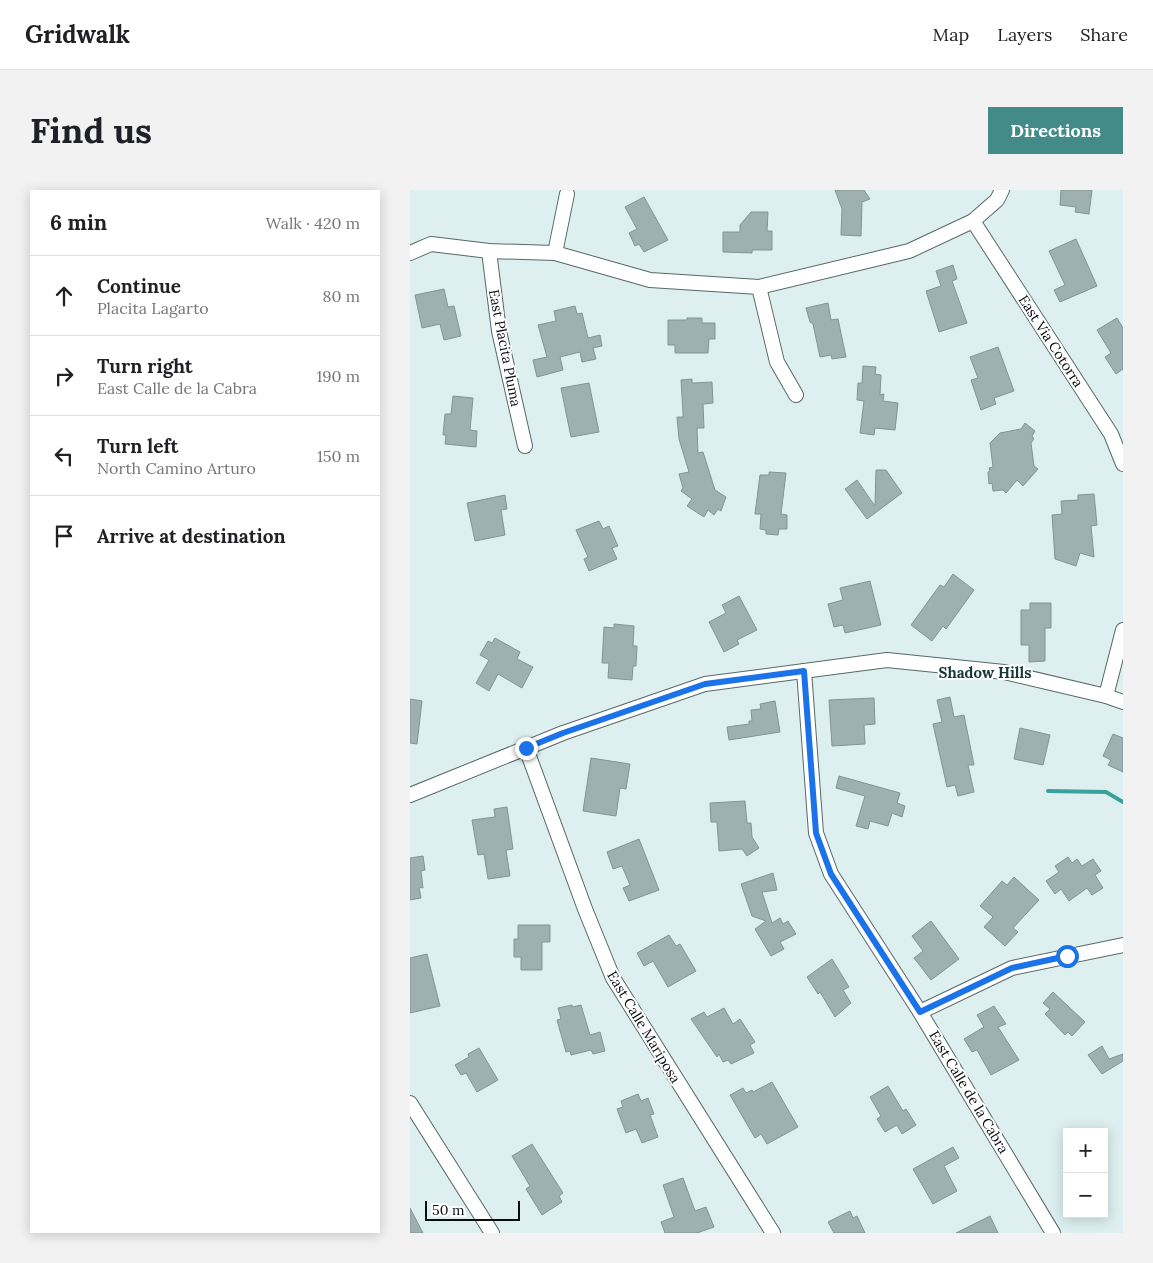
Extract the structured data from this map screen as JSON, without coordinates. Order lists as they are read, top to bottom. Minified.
{"streets":{"street":["East Via Cotorra","East Placita Pluma","East Calle Mariposa","East Calle de la Cabra"]},"districts":["Shadow Hills"],"scale_bar":"50 m","page":{"header":"Gridwalk","nav":["Map","Layers","Share"],"buttons":"Directions","title":"Find us","heading":["6 min","Walk · 420 m"],"list":[["Continue","Placita Lagarto","80 m"],["Turn right","East Calle de la Cabra","190 m"],["Turn left","North Camino Arturo","150 m"],"Arrive at destination"],"map_buttons":["+","−"],"scale":"50 m"}}
